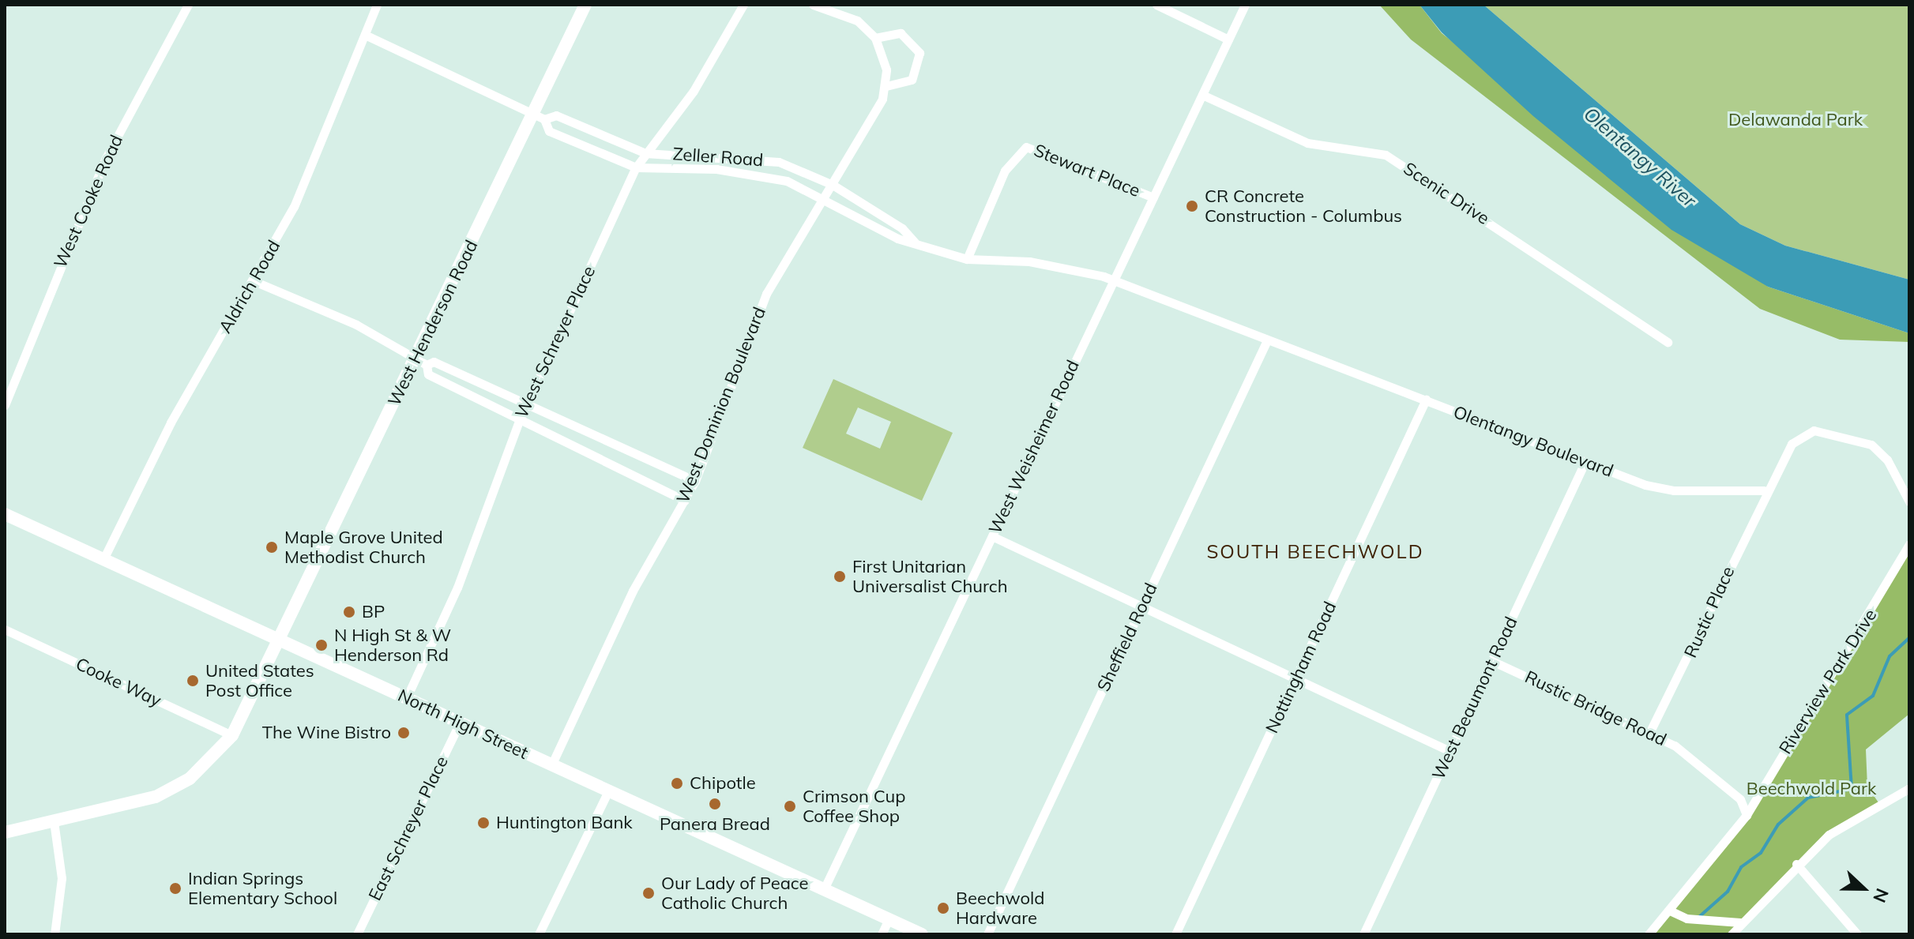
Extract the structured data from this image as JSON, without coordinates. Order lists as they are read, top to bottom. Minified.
{"streets":{"main road":["West Henderson Road","North High Street"],"street":["Zeller Road","Stewart Place","Scenic Drive","West Cooke Road","Aldrich Road","West Schreyer Place","West Dominion Boulevard","Olentangy Boulevard","West Weisheimer Road","Rustic Place","Sheffield Road","Nottingham Road","Riverview Park Drive","Cooke Way","West Beaumont Road","Rustic Bridge Road","East Schreyer Place"]},"crossings":[["Zeller Road","Stewart Place"],["Zeller Road","Aldrich Road"],["Zeller Road","West Henderson Road"],["Zeller Road","West Schreyer Place"],["Zeller Road","West Dominion Boulevard"],["Zeller Road","Olentangy Boulevard"],["Zeller Road","West Weisheimer Road"],["Stewart Place","West Weisheimer Road"],["Scenic Drive","West Weisheimer Road"],["Aldrich Road","North High Street"],["West Henderson Road","Cooke Way"],["West Henderson Road","North High Street"],["West Schreyer Place","North High Street"],["West Dominion Boulevard","North High Street"],["Olentangy Boulevard","West Weisheimer Road"],["Olentangy Boulevard","Rustic Place"],["Olentangy Boulevard","Sheffield Road"],["Olentangy Boulevard","Nottingham Road"],["Olentangy Boulevard","West Beaumont Road"],["West Weisheimer Road","North High Street"],["Rustic Place","Rustic Bridge Road"],["Riverview Park Drive","Rustic Bridge Road"],["West Beaumont Road","Rustic Bridge Road"],["North High Street","East Schreyer Place"]],"districts":["SOUTH BEECHWOLD"],"water":["Olentangy River"],"parks":["Delawanda Park","Beechwold Park"],"places":["CR Concrete Construction - Columbus","Maple Grove United Methodist Church","First Unitarian Universalist Church","BP","N High St & W Henderson Rd","United States Post Office","The Wine Bistro","Chipotle","Panera Bread","Crimson Cup Coffee Shop","Huntington Bank","Indian Springs Elementary School","Our Lady of Peace Catholic Church","Beechwold Hardware"],"north":"right"}
